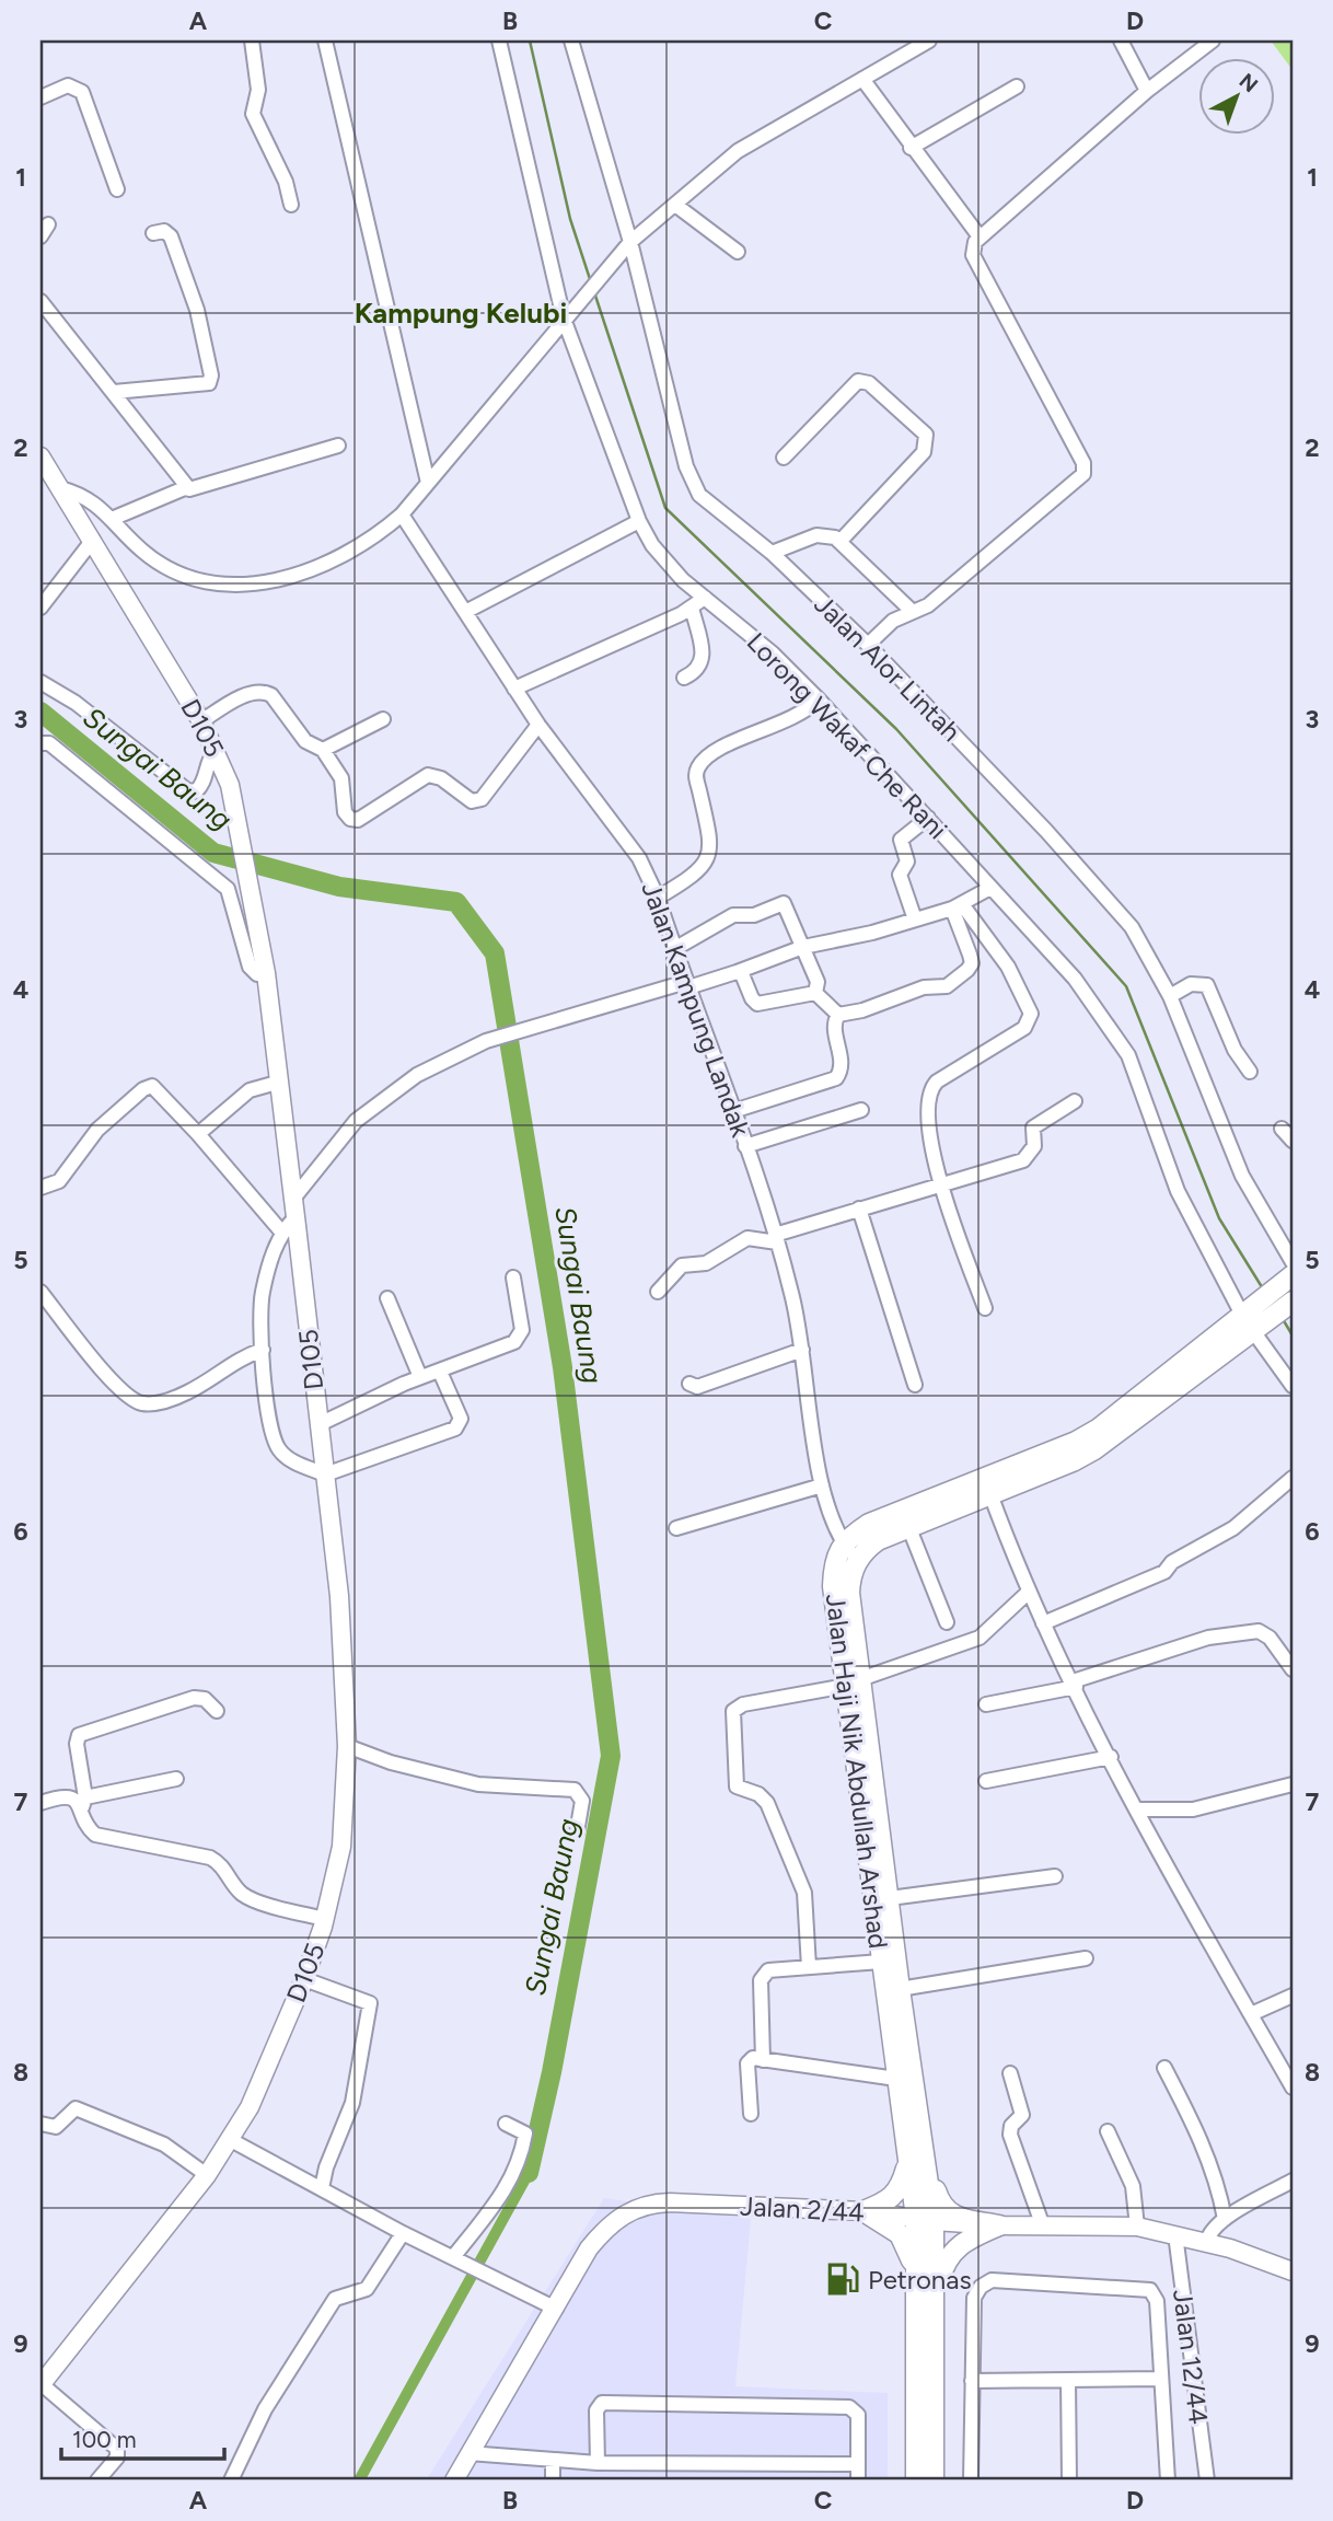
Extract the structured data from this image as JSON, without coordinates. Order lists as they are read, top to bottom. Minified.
{"streets":{"main road":["Jalan Haji Nik Abdullah Arshad"],"street":["Jalan Alor Lintah","D105","Lorong Wakaf Che Rani","Jalan Kampung Landak","Jalan 2/44","Jalan 12/44"]},"crossings":[["Jalan Kampung Landak","Jalan Haji Nik Abdullah Arshad"],["Jalan Haji Nik Abdullah Arshad","Jalan 2/44"],["Jalan 2/44","Jalan 12/44"]],"districts":["Kampung Kelubi"],"water":["Sungai Baung"],"places":{"fuel station":["Petronas"]},"scale_bar":"100 m","north":"top right","grid":{"columns":["A","B","C","D"],"rows":["1","2","3","4","5","6","7","8","9"]}}
